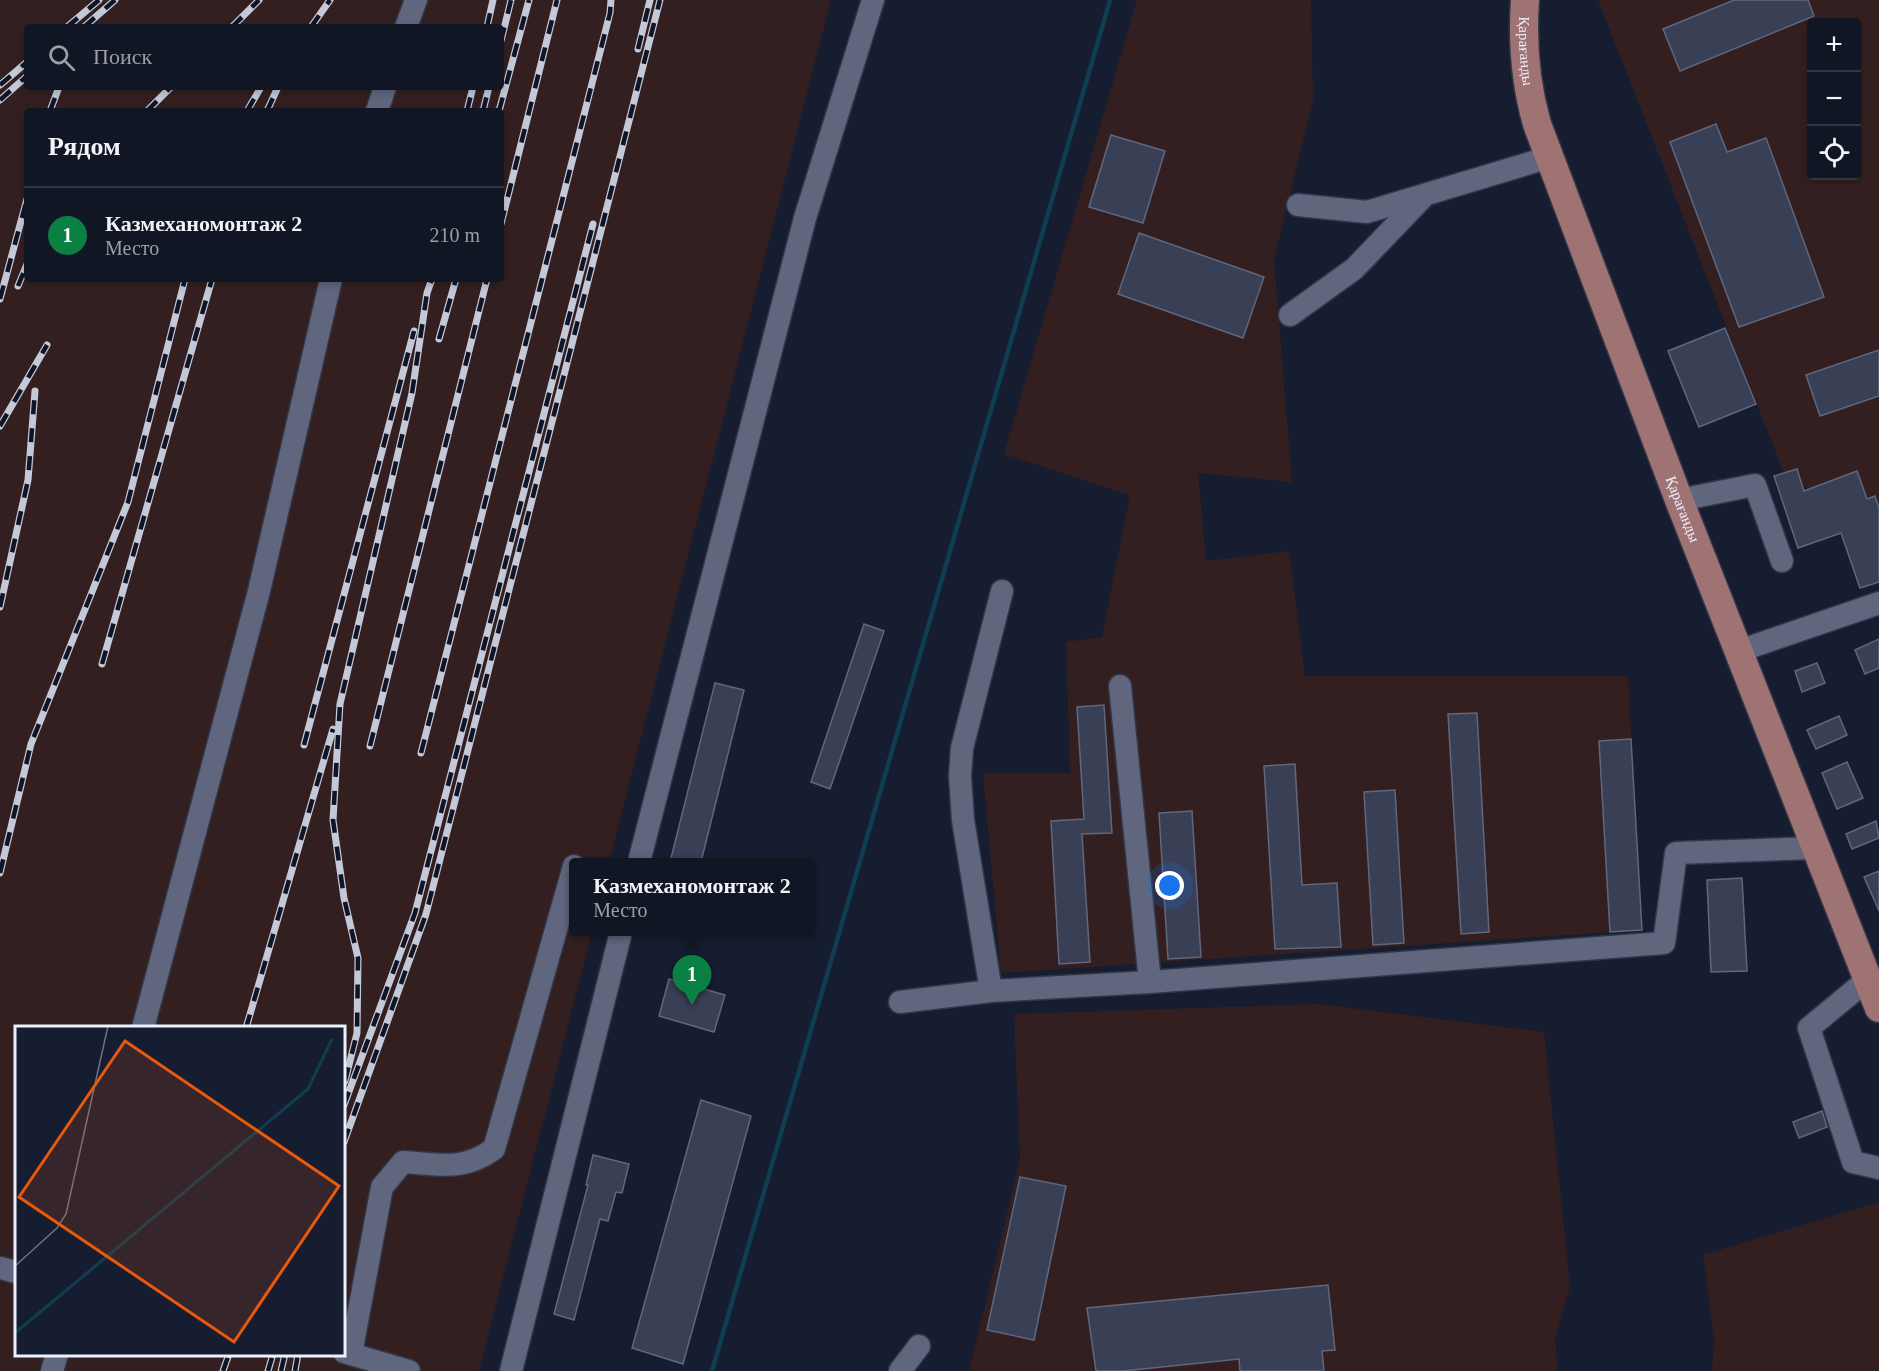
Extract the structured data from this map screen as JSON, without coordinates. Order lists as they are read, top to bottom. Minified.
{"streets":{"main road":["Қарағанды"]},"page":{"map_buttons":["+","−"],"search":"Поиск","heading":"Рядом","list":[{"mark":"1","name":"Казмеханомонтаж 2","note":"Место","value":"210 m"}],"popup":["Казмеханомонтаж 2","Место"],"pins":"1"}}
